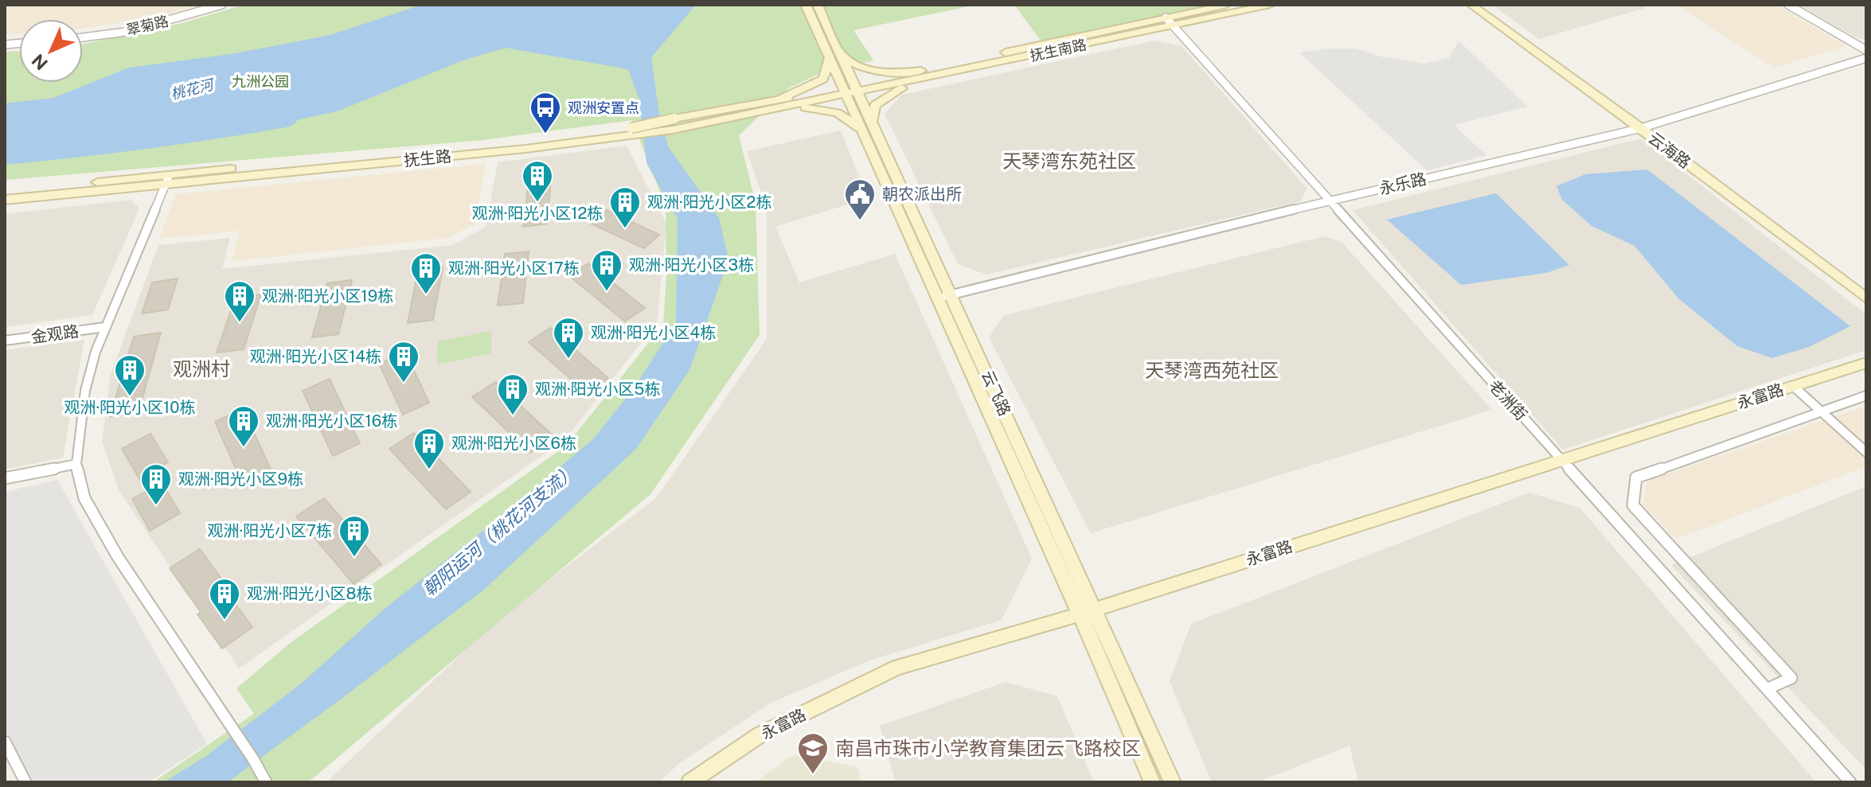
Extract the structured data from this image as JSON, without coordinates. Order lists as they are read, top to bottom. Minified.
{"streets":{"main road":["抚生南路","云海路","抚生路","云飞路","永富路"],"street":["翠菊路","永乐路","金观路","老洲街"]},"crossings":[["抚生南路","抚生路"],["抚生南路","云飞路"],["抚生南路","老洲街"],["云海路","永乐路"],["抚生路","云飞路"],["永乐路","云飞路"],["永乐路","老洲街"],["云飞路","永富路"],["永富路","老洲街"]],"districts":["天琴湾东苑社区","观洲村","天琴湾西苑社区"],"water":["桃花河","朝阳运河（桃花河支流）"],"parks":["九洲公园"],"places":{"bus stop":["观洲安置点"],"building":["观洲·阳光小区12栋","观洲·阳光小区2栋","观洲·阳光小区3栋","观洲·阳光小区17栋","观洲·阳光小区19栋","观洲·阳光小区4栋","观洲·阳光小区14栋","观洲·阳光小区10栋","观洲·阳光小区5栋","观洲·阳光小区16栋","观洲·阳光小区6栋","观洲·阳光小区9栋","观洲·阳光小区7栋","观洲·阳光小区8栋"],"public building":["朝农派出所"],"school or university":["南昌市珠市小学教育集团云飞路校区"]},"north":"bottom left"}
